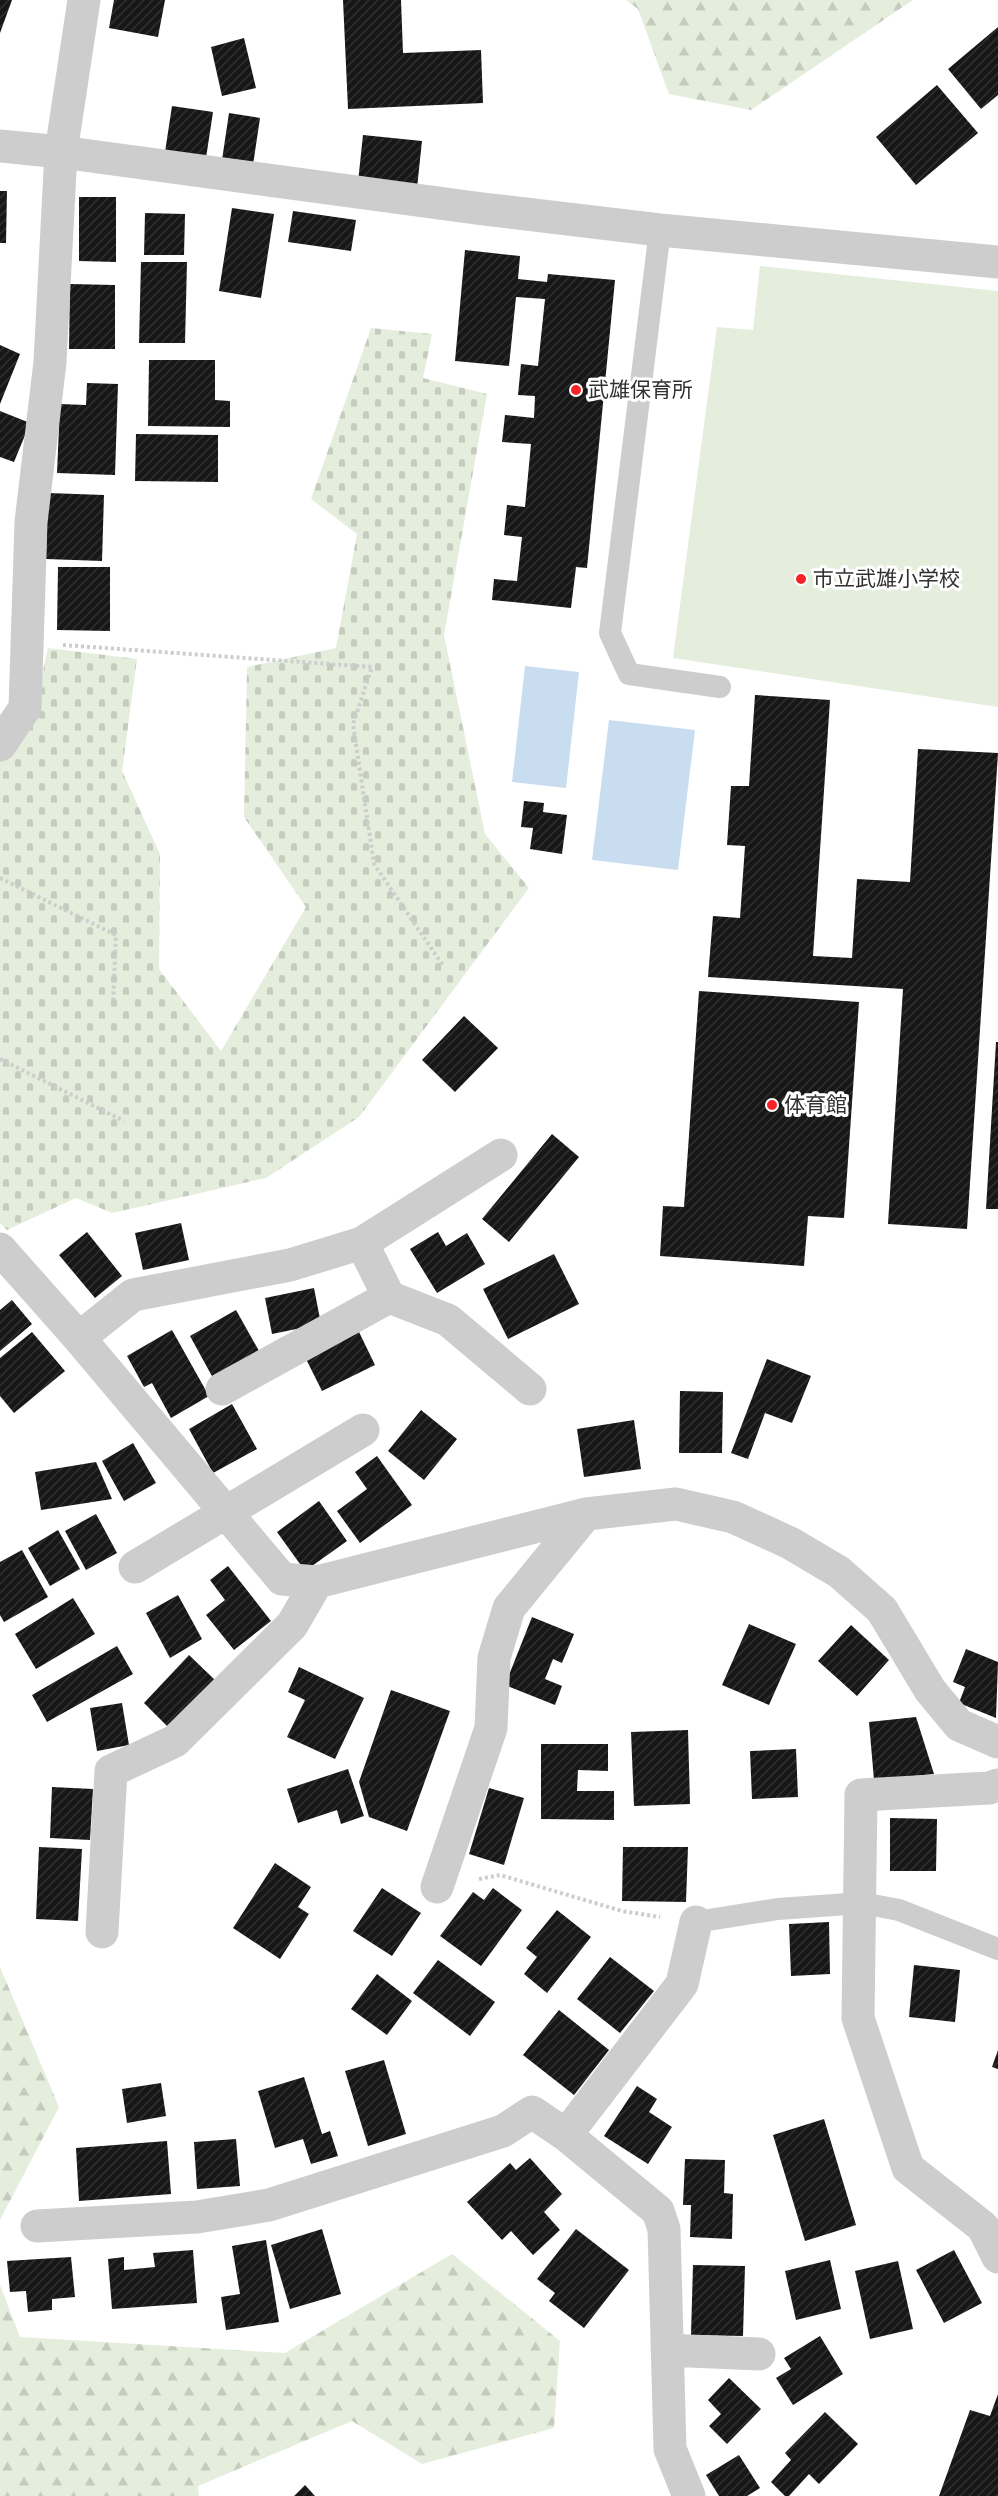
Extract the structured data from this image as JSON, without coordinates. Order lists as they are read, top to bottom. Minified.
{"places":["武雄保育所","市立武雄小学校","体育館"]}
